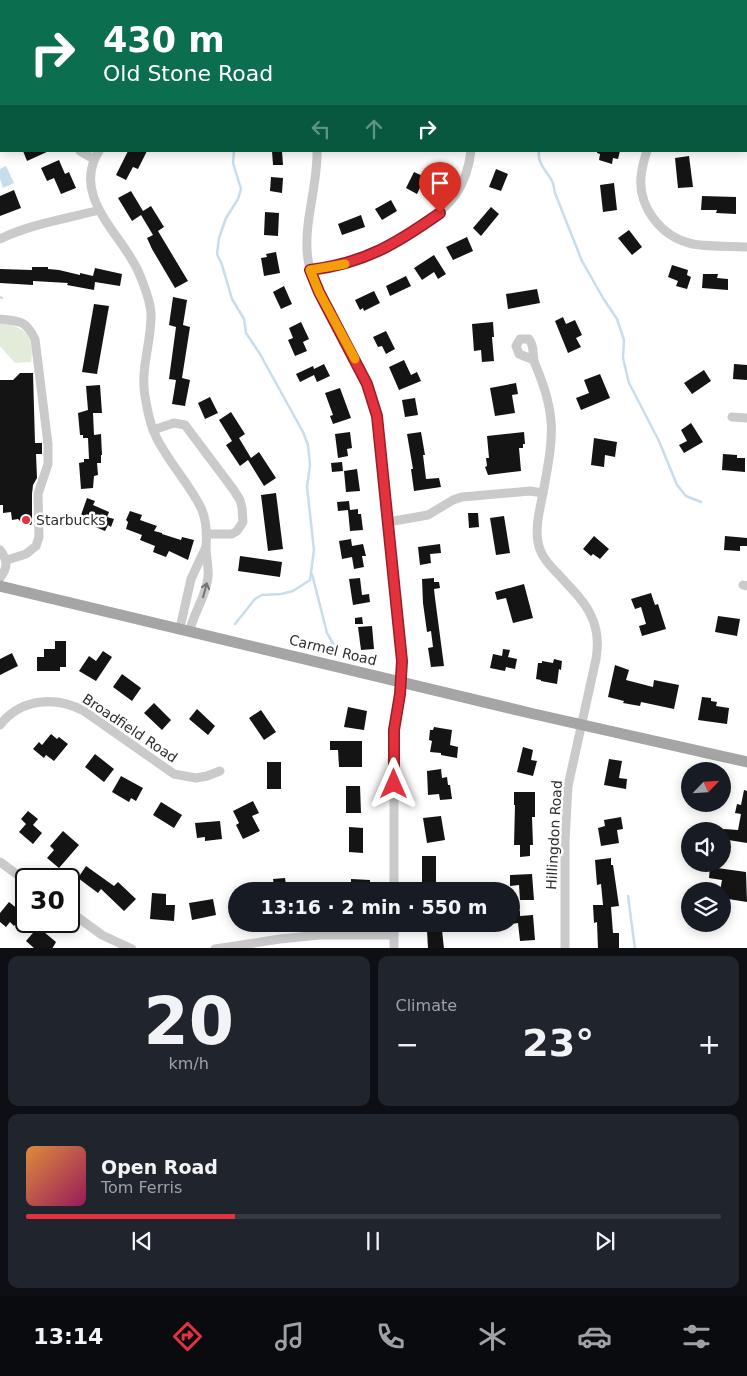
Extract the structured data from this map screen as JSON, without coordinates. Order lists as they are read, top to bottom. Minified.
{"streets":{"main road":["Carmel Road"],"street":["Broadfield Road","Hillingdon Road"]},"crossings":[["Carmel Road","Hillingdon Road"]],"places":["Starbucks"],"north":"top right","page":{"turn":["430 m","Old Stone Road"],"limit":"30","trip":"13:16 · 2 min · 550 m","tile":[["20","km/h"],"Climate"],"heat":["−","23°","+"],"song":["Open Road","Tom Ferris"],"tabs":"13:14"}}
